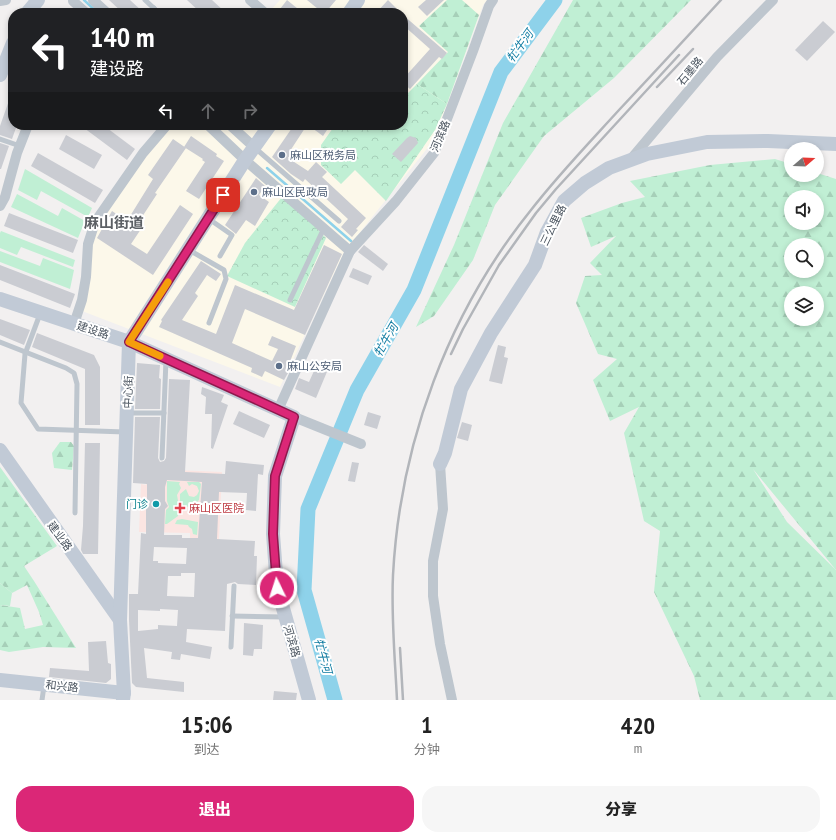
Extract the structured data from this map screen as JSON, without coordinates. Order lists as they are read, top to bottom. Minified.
{"streets":{"street":["石墨路","河滨路","三公里路","建设路","中心街","建业路","和兴路"]},"crossings":[["石墨路","三公里路"],["河滨路","建设路"],["建设路","中心街"],["中心街","建业路"],["中心街","和兴路"]],"districts":["麻山街道"],"water":["牤牛河"],"places":{"other":["麻山区税务局","麻山区民政局","麻山公安局","门诊"],"health":["麻山区医院"]},"north":"right","page":{"turn":["140 m","建设路"],"eta":["15:06","到达","1","分钟","420","m"],"buttons":["退出","分享"]}}
